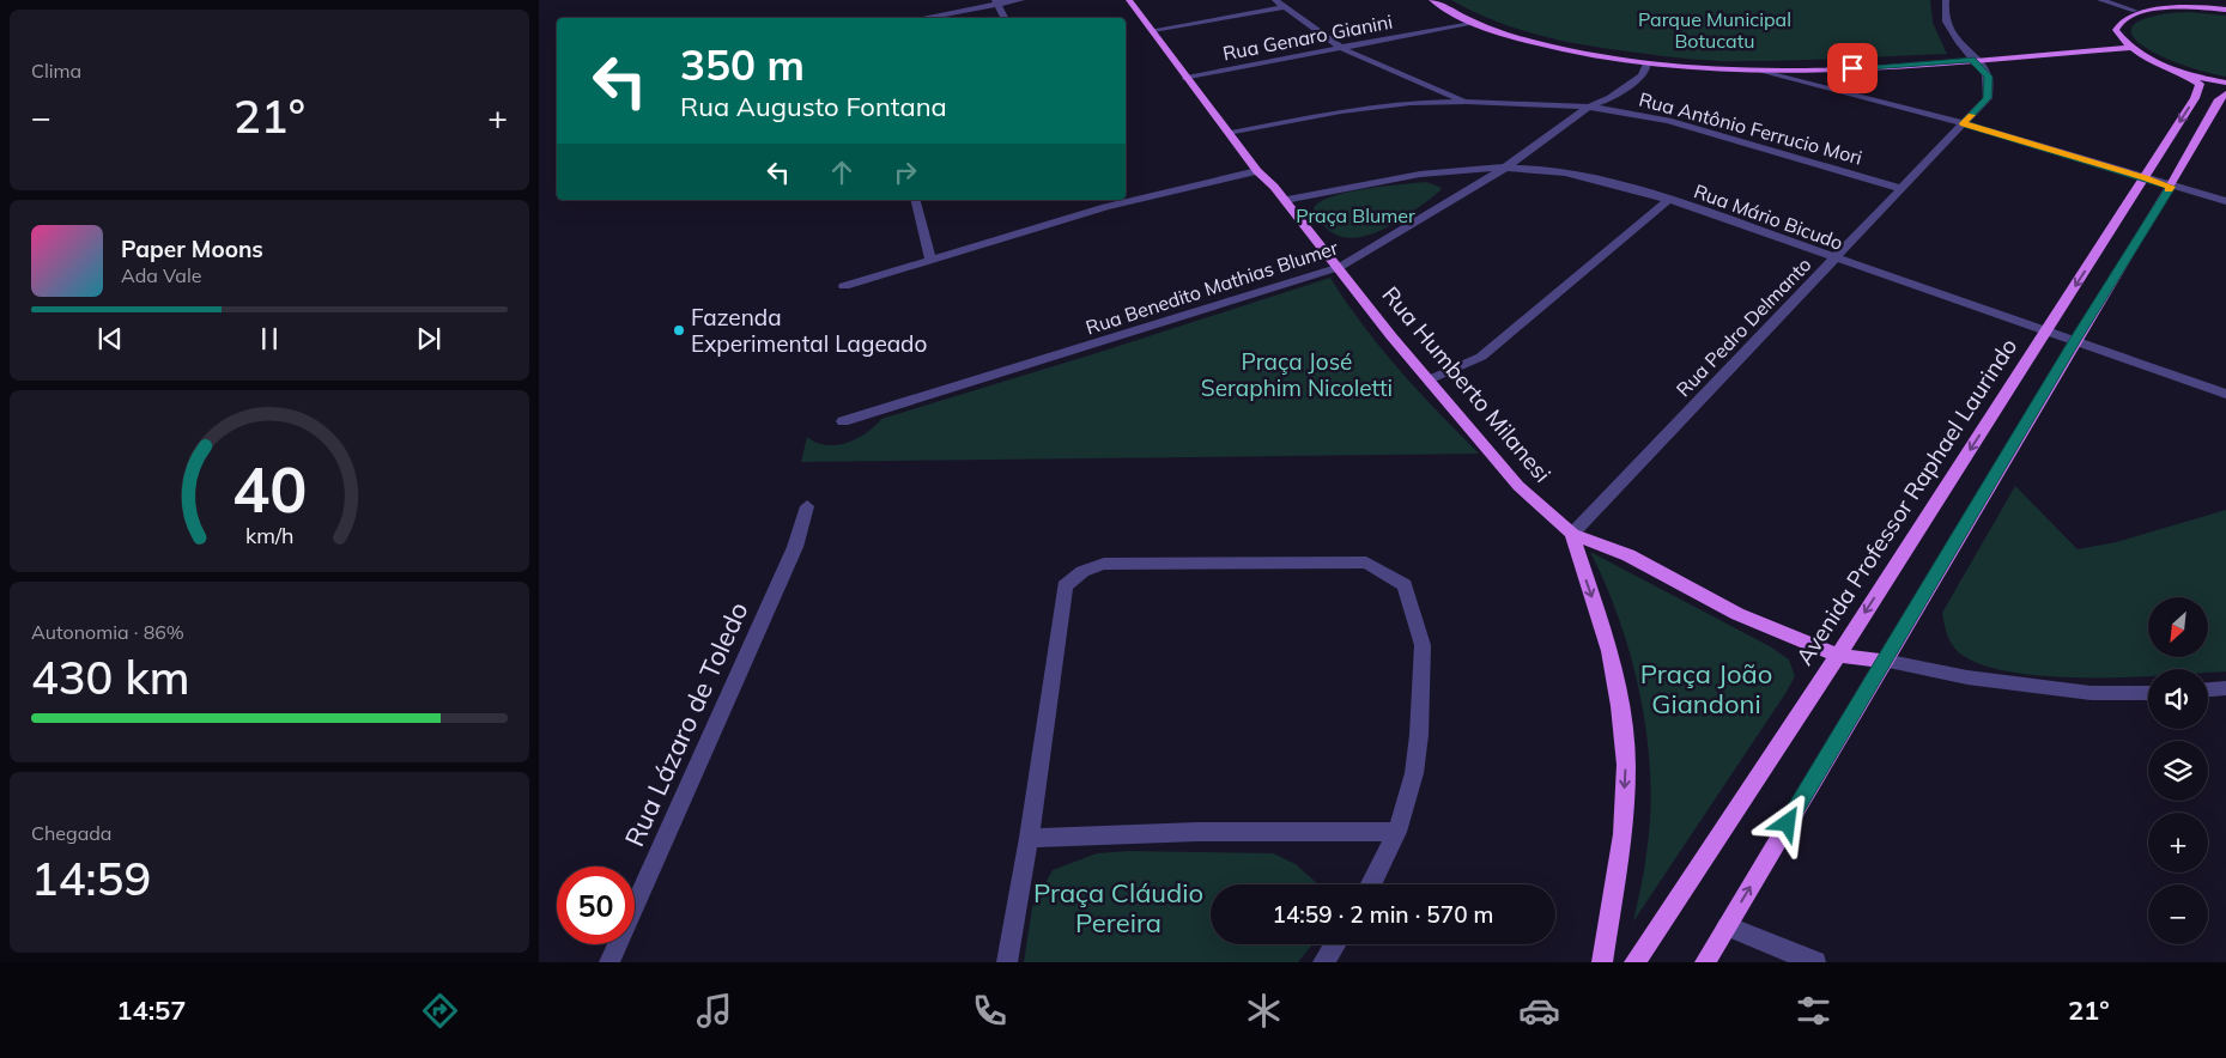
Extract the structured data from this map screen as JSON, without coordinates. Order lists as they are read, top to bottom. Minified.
{"streets":{"main road":["Rua Humberto Milanesi","Avenida Professor Raphael Laurindo"],"street":["Rua Genaro Gianini","Rua Antônio Ferrucio Mori","Rua Mário Bicudo","Rua Benedito Mathias Blumer","Rua Pedro Delmanto","Rua Lázaro de Toledo"]},"crossings":[["Rua Genaro Gianini","Rua Humberto Milanesi"],["Rua Antônio Ferrucio Mori","Rua Benedito Mathias Blumer"],["Rua Antônio Ferrucio Mori","Rua Pedro Delmanto"],["Rua Antônio Ferrucio Mori","Rua Humberto Milanesi"],["Rua Mário Bicudo","Rua Benedito Mathias Blumer"],["Rua Mário Bicudo","Rua Pedro Delmanto"],["Rua Mário Bicudo","Rua Humberto Milanesi"],["Rua Mário Bicudo","Avenida Professor Raphael Laurindo"],["Rua Benedito Mathias Blumer","Rua Humberto Milanesi"],["Rua Pedro Delmanto","Rua Humberto Milanesi"]],"parks":["Parque Municipal Botucatu","Praça Blumer","Praça José Seraphim Nicoletti","Praça João Giandoni","Praça Cláudio Pereira"],"places":["Fazenda Experimental Lageado"],"north":"bottom left","page":{"tile":["Clima",["Autonomia · 86%","430 km"],["Chegada","14:59"]],"turn":["350 m","Rua Augusto Fontana"],"heat":["−","21°","+"],"song":["Paper Moons","Ada Vale"],"map_buttons":["+","−"],"limit":"50","trip":"14:59 · 2 min · 570 m","tabs":["14:57","21°"],"gauge":["40","km/h"]}}
